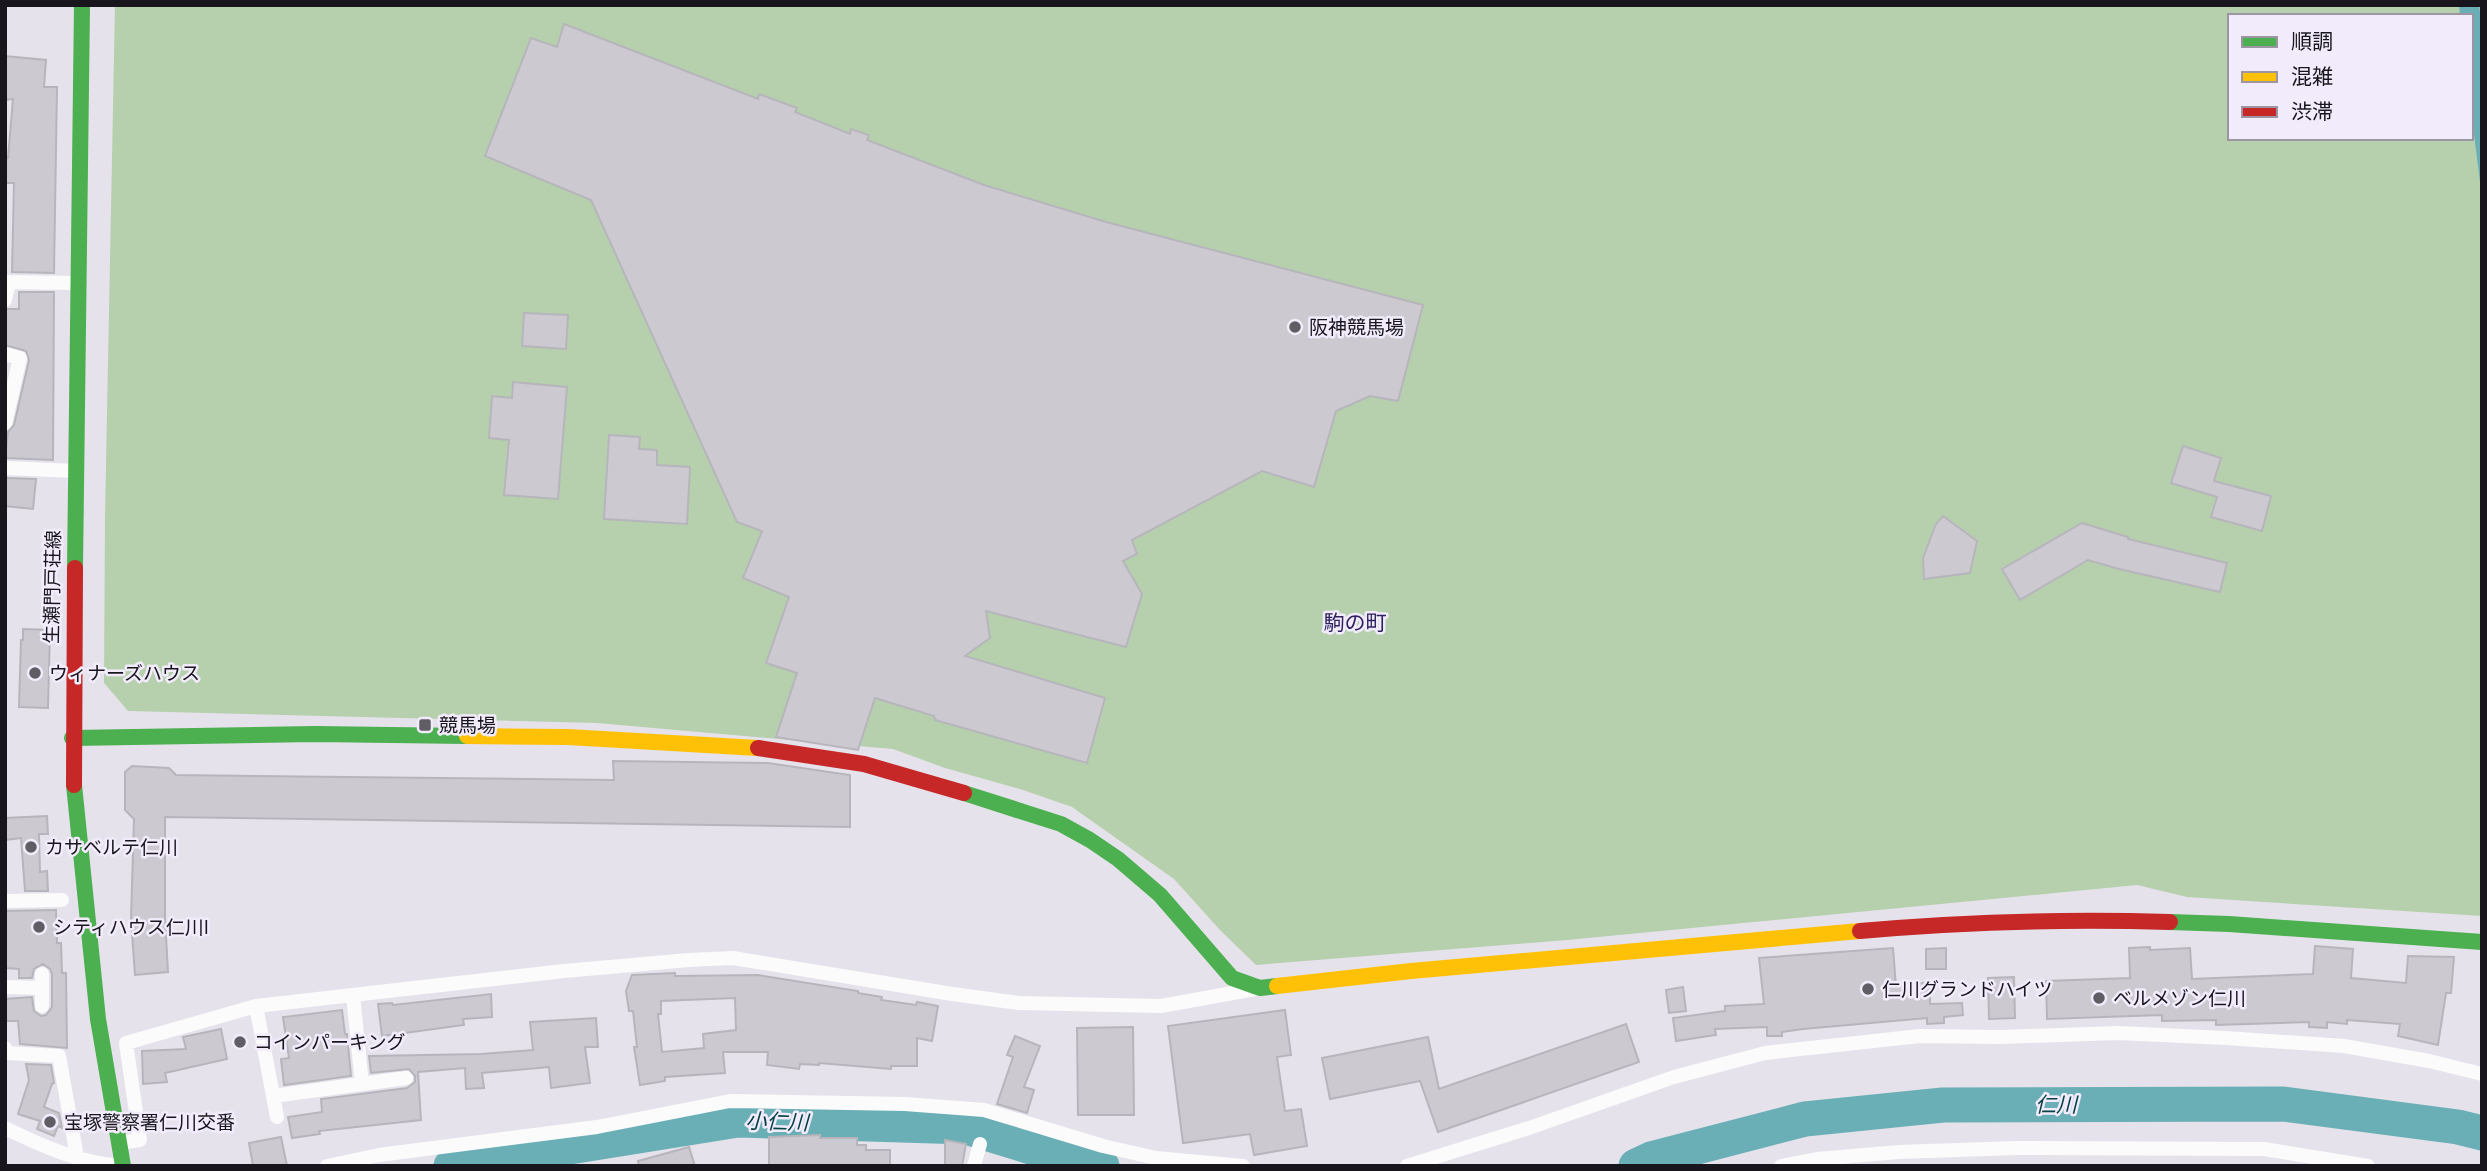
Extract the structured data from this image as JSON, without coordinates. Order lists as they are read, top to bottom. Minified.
{"streets":{"street":["生瀬門戸荘線"]},"districts":["駒の町"],"water":["仁川","小仁川"],"places":{"other":["阪神競馬場","ウィナーズハウス","カサベルテ仁川","シティハウス仁川I","仁川グランドハイツ","ベルメゾン仁川","コインパーキング","宝塚警察署仁川交番"],"transit":["競馬場"]},"legend":["順調","混雑","渋滞"]}
